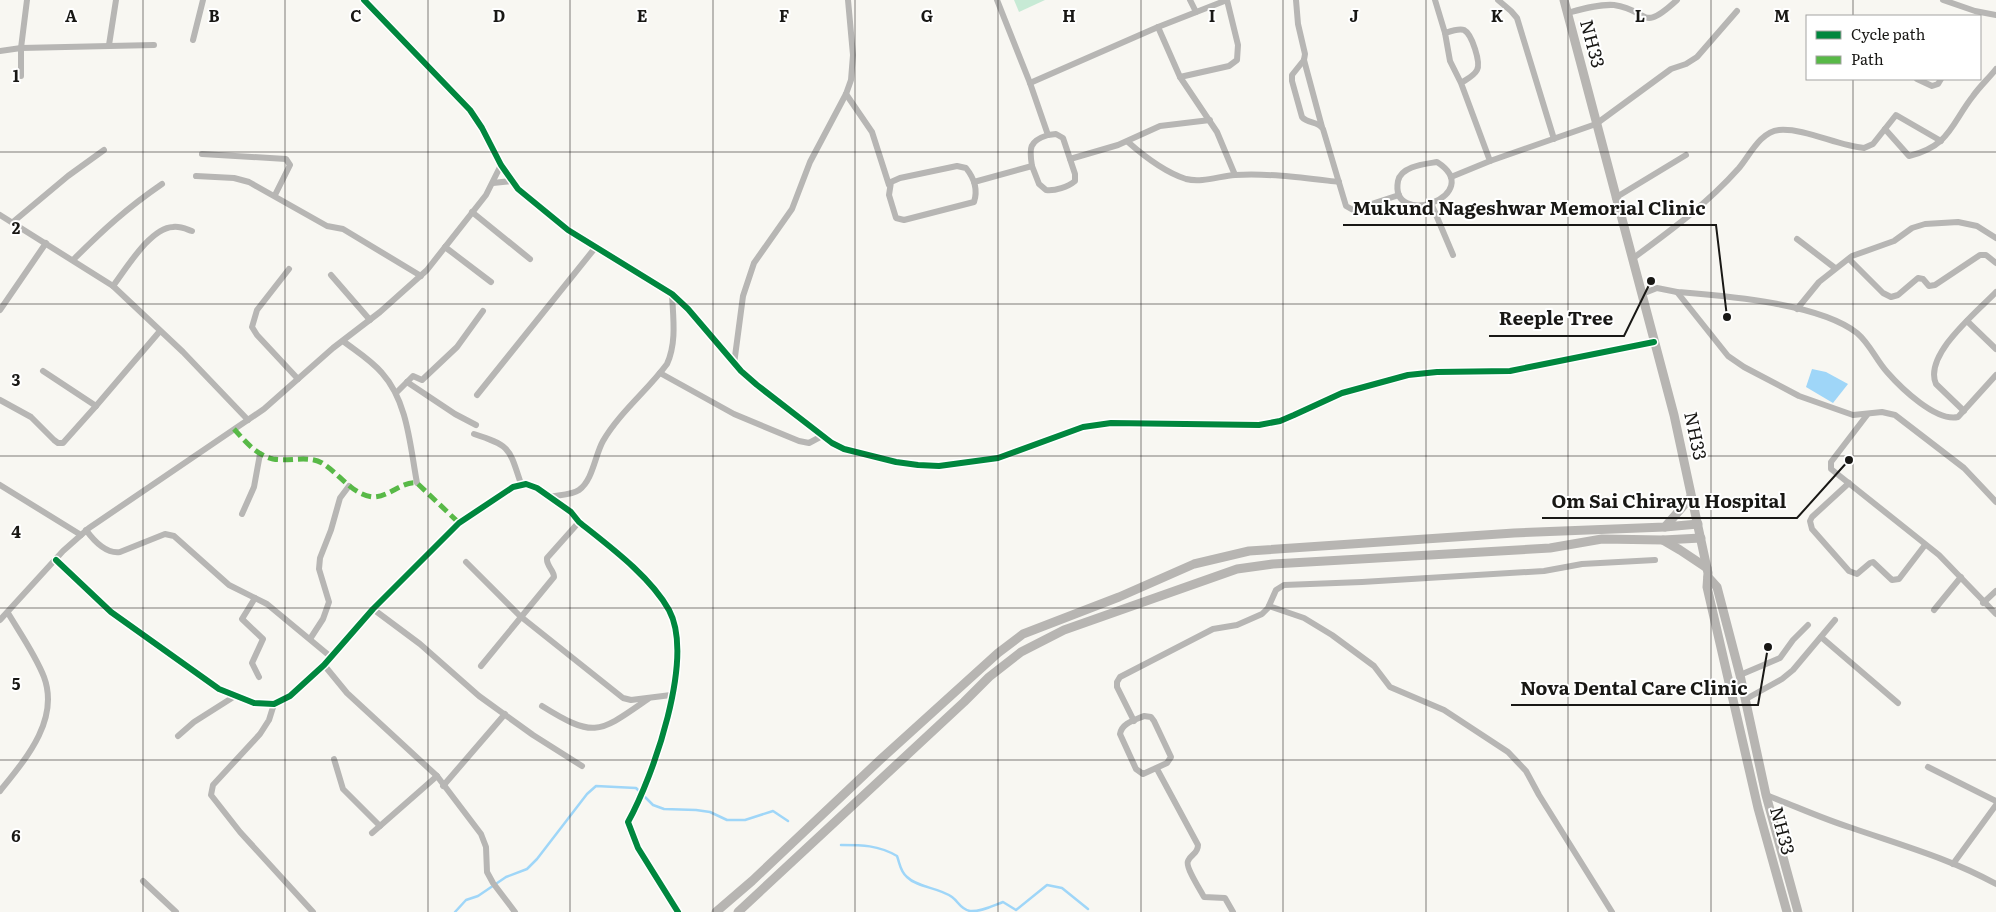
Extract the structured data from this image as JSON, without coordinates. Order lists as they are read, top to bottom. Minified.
{"streets":{"main road":["NH33"]},"places":["Reeple Tree","Mukund Nageshwar Memorial Clinic","Om Sai Chirayu Hospital","Nova Dental Care Clinic"],"legend":["Cycle path","Path"],"grid":{"columns":["A","B","C","D","E","F","G","H","I","J","K","L","M"],"rows":["1","2","3","4","5","6"]}}
